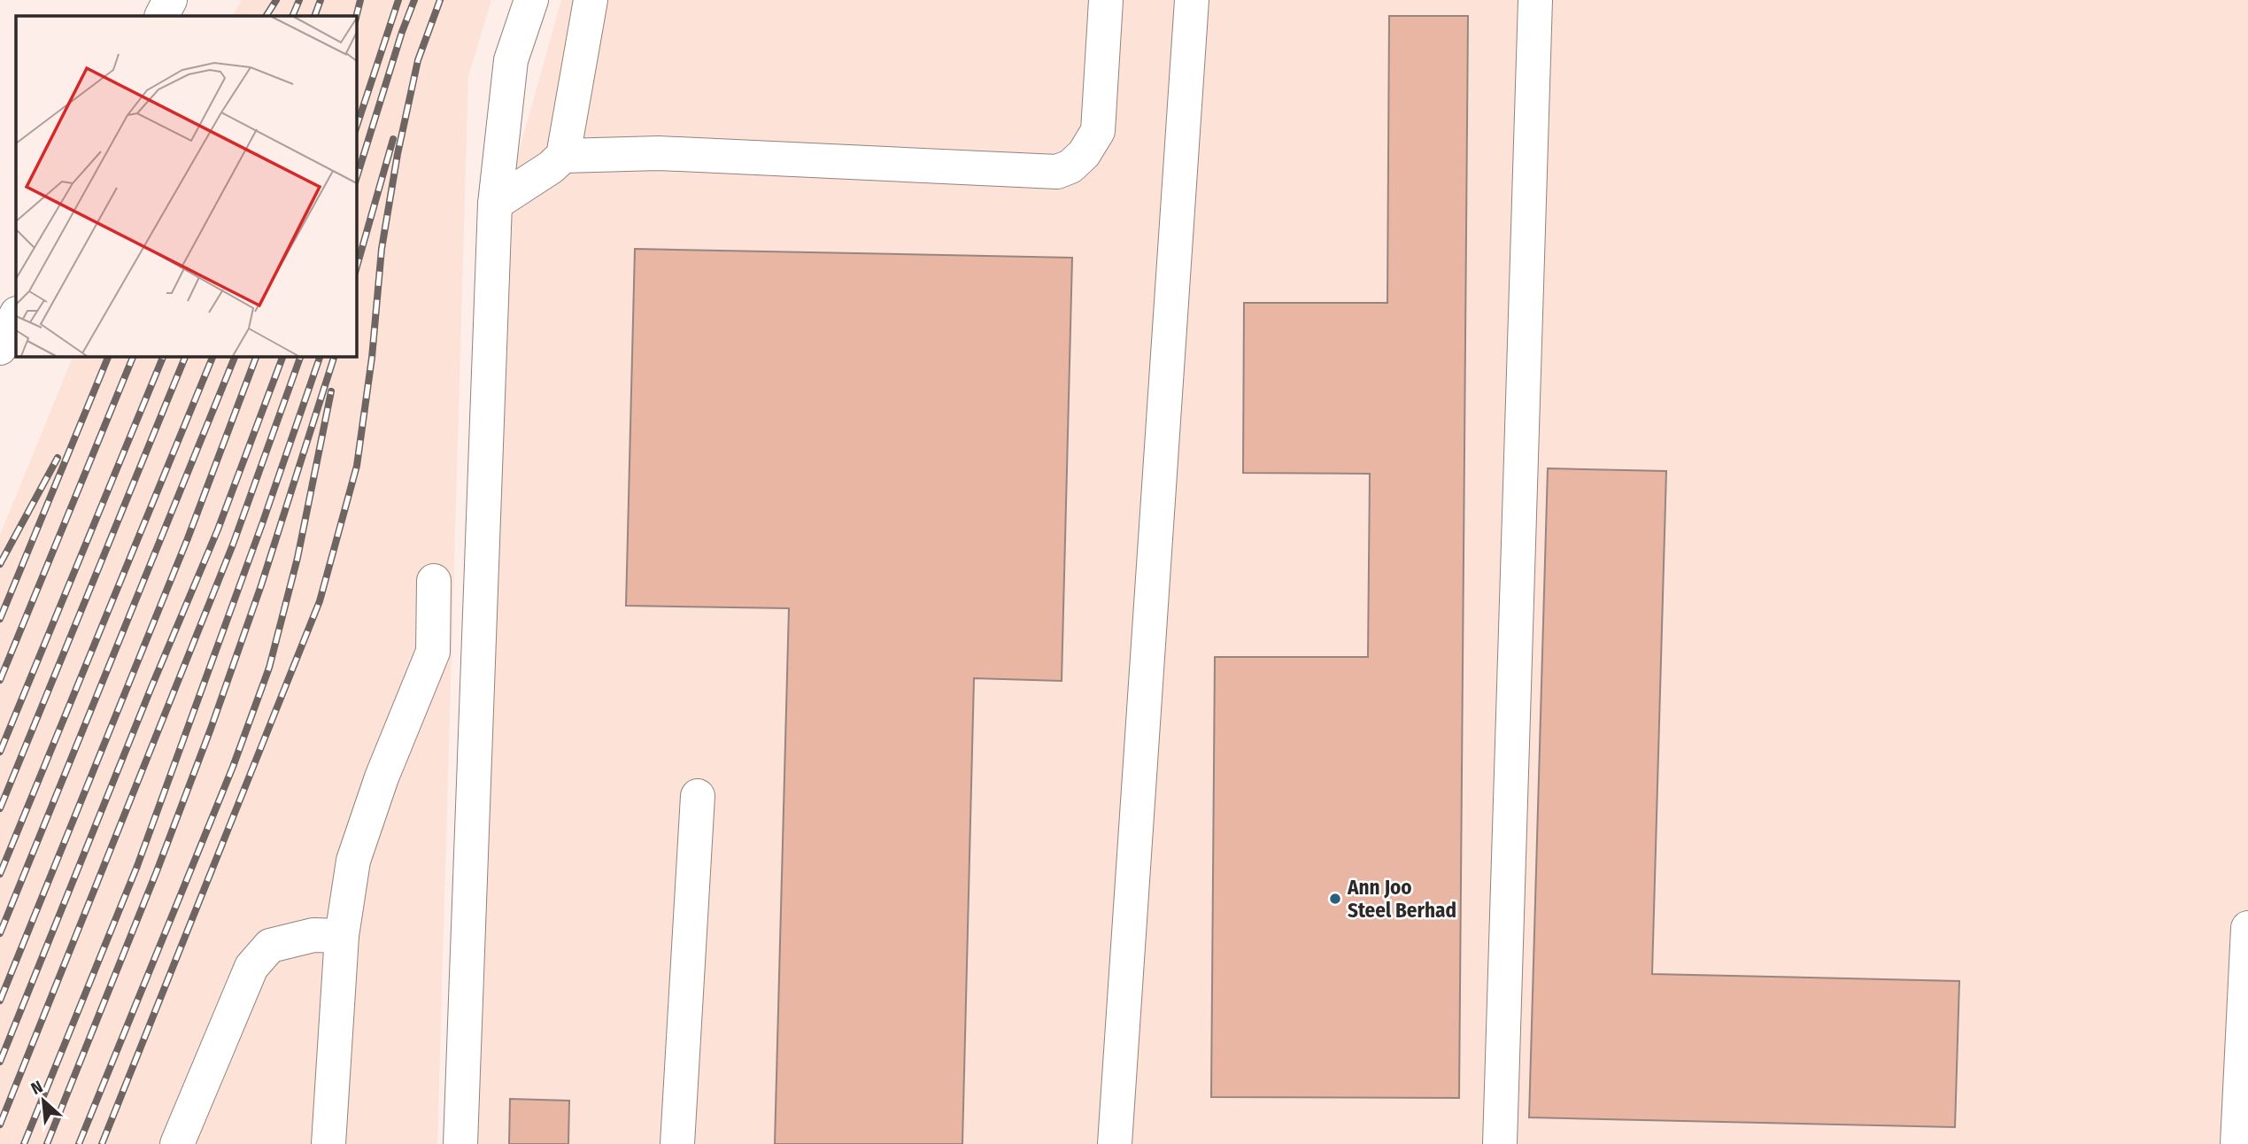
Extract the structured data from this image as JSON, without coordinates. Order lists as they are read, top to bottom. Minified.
{"places":["Ann Joo Steel Berhad"],"north":"top left"}
